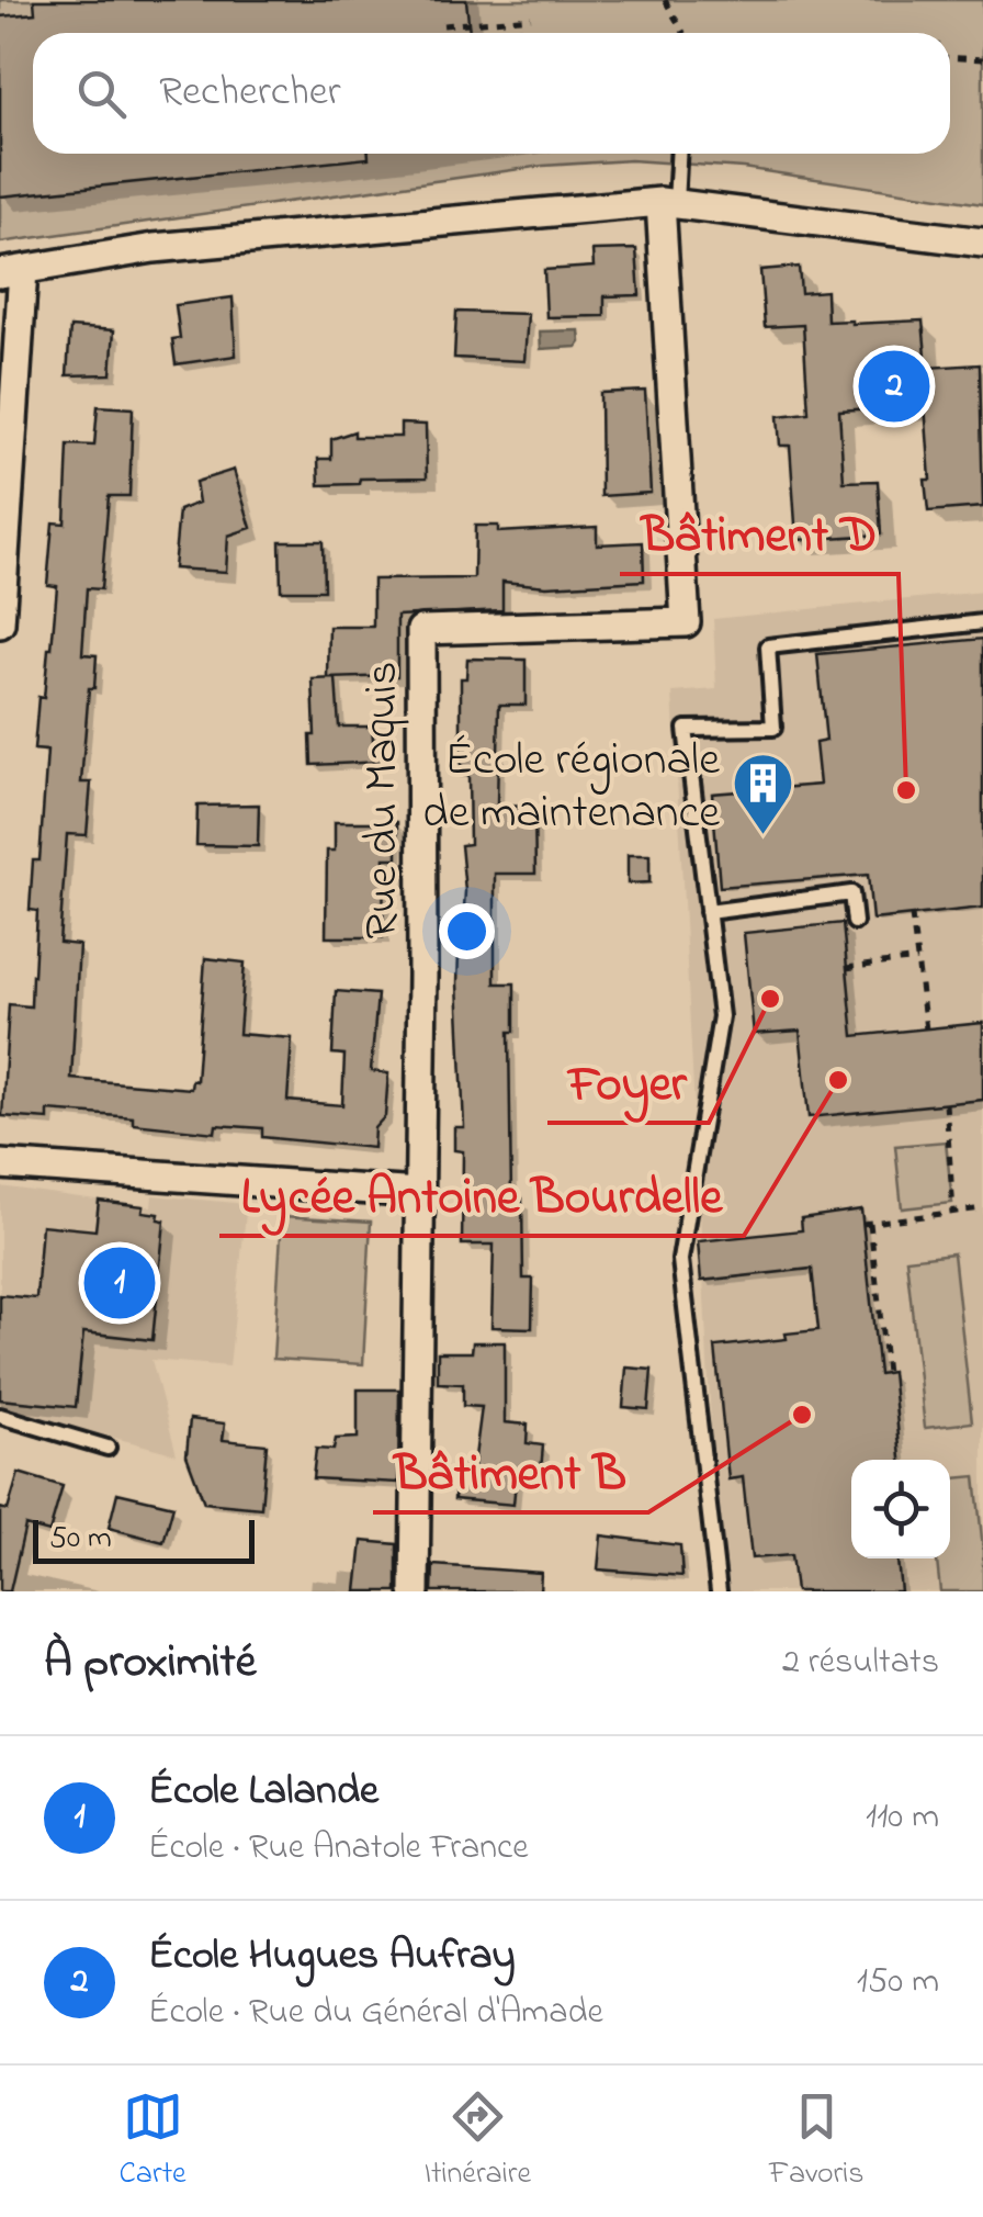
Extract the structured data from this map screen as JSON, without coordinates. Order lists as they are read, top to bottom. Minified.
{"streets":{"street":["Rue du Maquis"]},"places":{"other":["Bâtiment D","Foyer","Lycée Antoine Bourdelle","Bâtiment B"],"building":["École régionale de maintenance"]},"scale_bar":"50 m","page":{"search":"Rechercher","pins":["2","1"],"scale":"50 m","heading":["À proximité","2 résultats"],"list":[{"mark":"1","name":"École Lalande","note":"École · Rue Anatole France","value":"110 m"},{"mark":"2","name":"École Hugues Aufray","note":"École · Rue du Général d'Amade","value":"150 m"}],"nav":["Carte","Itinéraire","Favoris"]}}
